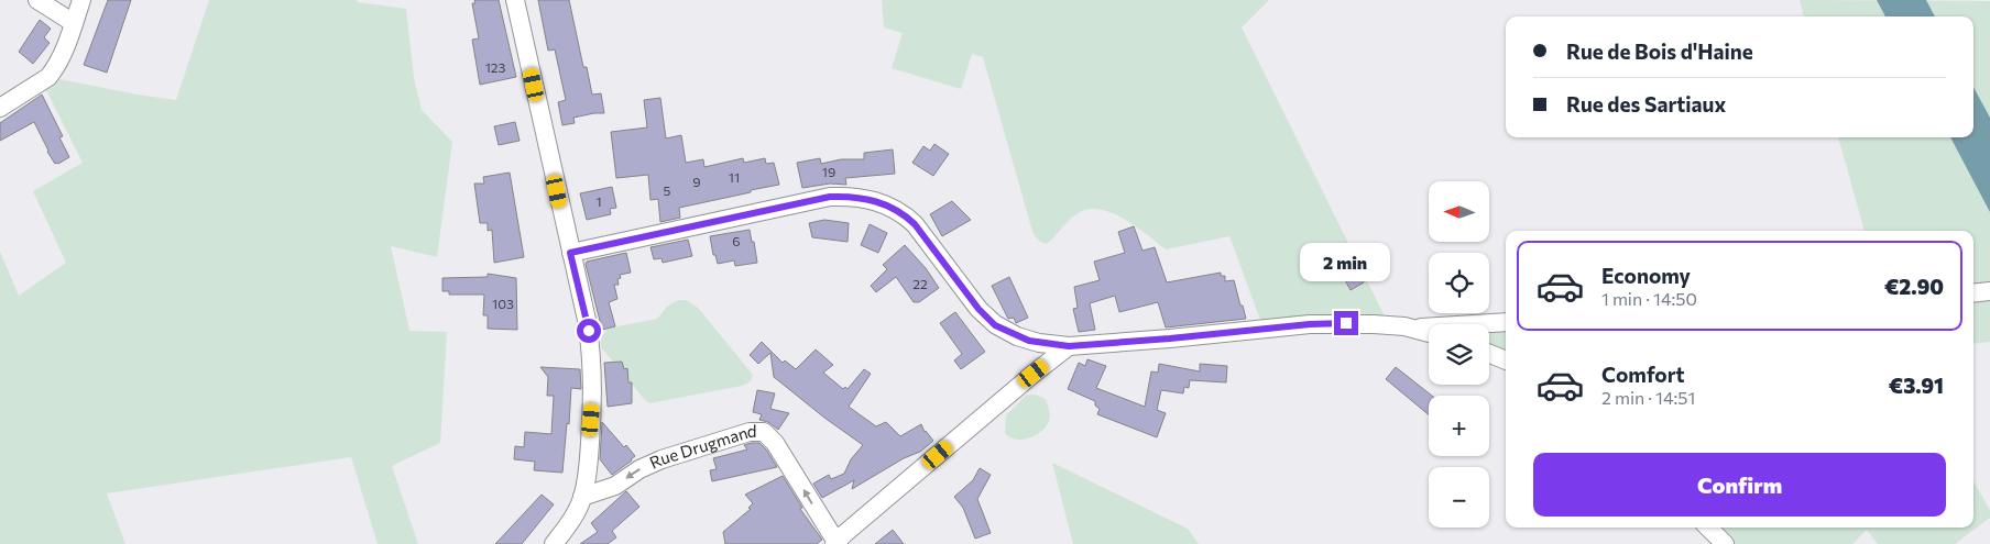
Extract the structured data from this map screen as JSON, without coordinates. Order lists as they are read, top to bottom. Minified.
{"streets":{"street":["Rue Drugmand"]},"house_numbers":["123","19","11","9","5","1","6","22","103"],"north":"left","page":{"banner":["Rue de Bois d'Haine","Rue des Sartiaux"],"map_buttons":["+","−"],"list":[{"name":"Economy","note":"1 min · 14:50","value":"€2.90"},{"name":"Comfort","note":"2 min · 14:51","value":"€3.91"}],"bubble":"2 min","buttons":"Confirm"}}
